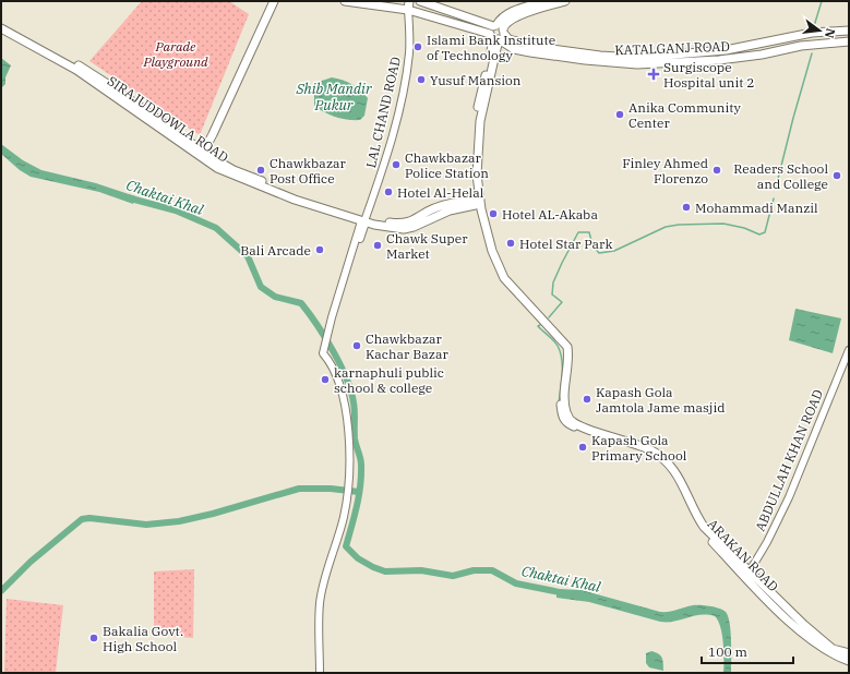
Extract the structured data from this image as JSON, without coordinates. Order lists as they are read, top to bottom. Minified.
{"streets":{"main road":["KATALGANJ ROAD","SIRAJUDDOWLA ROAD","ARAKAN ROAD"],"street":["LAL CHAND ROAD","ABDULLAH KHAN ROAD"]},"crossings":[["KATALGANJ ROAD","ARAKAN ROAD"],["LAL CHAND ROAD","SIRAJUDDOWLA ROAD"],["SIRAJUDDOWLA ROAD","ARAKAN ROAD"],["ABDULLAH KHAN ROAD","ARAKAN ROAD"]],"water":["Shib Mandir Pukur","Chaktai Khal"],"parks":["Parade Playground"],"places":{"other":["Islami Bank Institute of Technology","Yusuf Mansion","Anika Community Center","Chawkbazar Police Station","Chawkbazar Post Office","Finley Ahmed Florenzo","Readers School and College","Hotel Al-Helal","Mohammadi Manzil","Hotel AL-Akaba","Hotel Star Park","Chawk Super Market","Bali Arcade","Chawkbazar Kachar Bazar","karnaphuli public school & college","Kapash Gola Jamtola Jame masjid","Kapash Gola Primary School","Bakalia Govt. High School"],"health":["Surgiscope Hospital unit 2"]},"scale_bar":"100 m","north":"right"}
